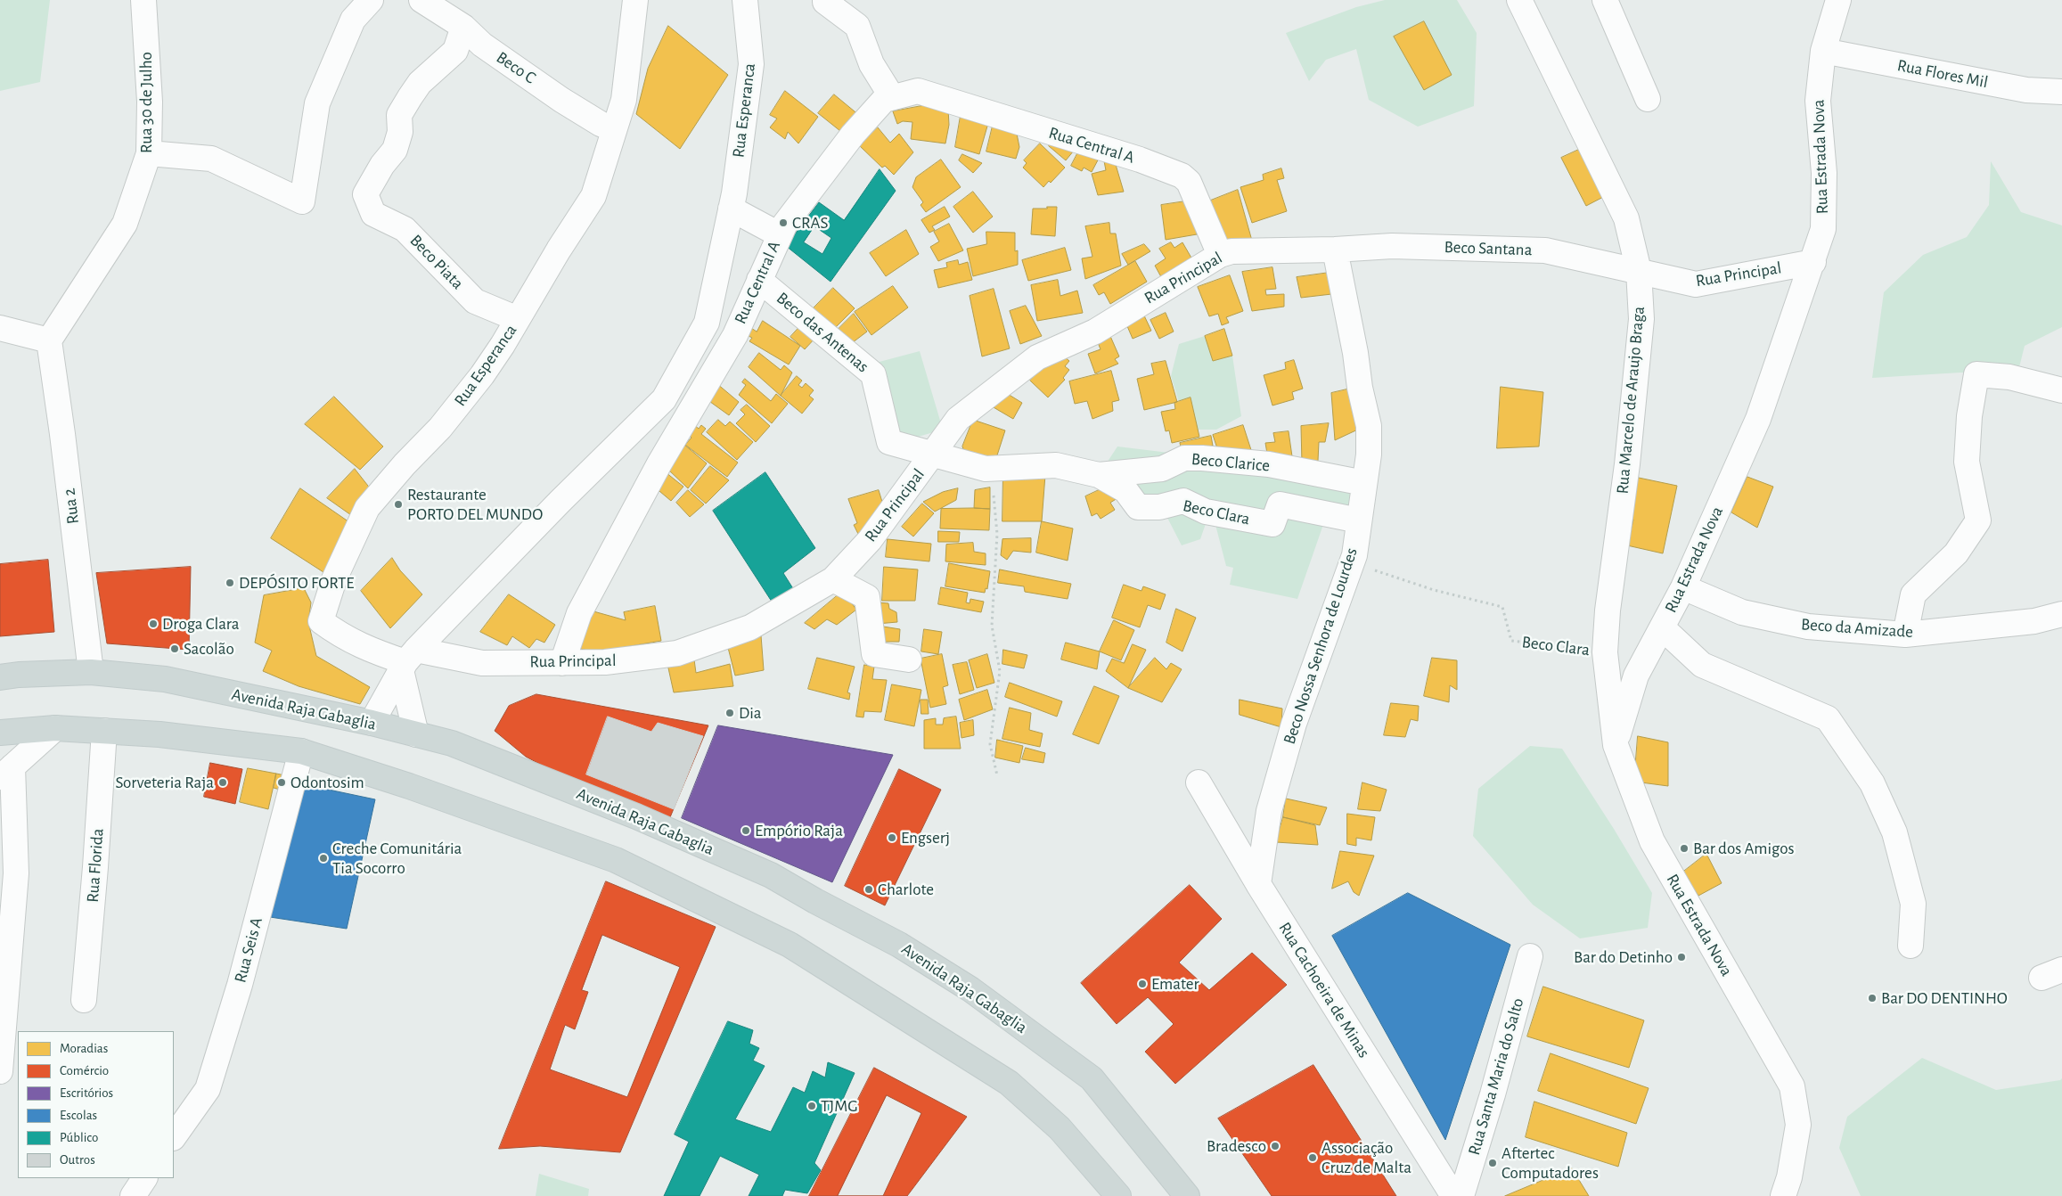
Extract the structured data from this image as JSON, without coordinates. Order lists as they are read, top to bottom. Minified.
{"streets":{"main road":["Avenida Raja Gabaglia"],"street":["Beco C","Rua Flores Mil","Rua 30 de Julho","Rua Esperanca","Rua Central A","Rua Estrada Nova","Beco Santana","Beco Piata","Rua Principal","Beco das Antenas","Rua Marcelo de Araujo Braga","Beco Clarice","Rua 2","Beco Clara","Beco da Amizade","Beco Nossa Senhora de Lourdes","Rua Florida","Rua Seis A","Rua Cachoeira de Minas","Rua Santa Maria do Salto"]},"crossings":[["Beco C","Rua Esperanca"],["Beco C","Beco Piata"],["Rua Flores Mil","Rua Estrada Nova"],["Rua 30 de Julho","Rua 2"],["Rua Esperanca","Beco Piata"],["Rua Esperanca","Rua Principal"],["Rua Esperanca","Avenida Raja Gabaglia"],["Rua Central A","Rua Principal"],["Rua Central A","Beco das Antenas"],["Rua Estrada Nova","Rua Principal"],["Rua Estrada Nova","Rua Marcelo de Araujo Braga"],["Rua Estrada Nova","Beco da Amizade"],["Beco Santana","Rua Principal"],["Beco Santana","Rua Marcelo de Araujo Braga"],["Beco Santana","Beco Nossa Senhora de Lourdes"],["Rua Principal","Beco das Antenas"],["Rua Principal","Rua Marcelo de Araujo Braga"],["Rua Principal","Beco Nossa Senhora de Lourdes"],["Beco das Antenas","Beco Clarice"],["Beco das Antenas","Beco Clara"],["Rua Marcelo de Araujo Braga","Beco Clara"],["Beco Clarice","Beco Clara"],["Beco Clarice","Beco Nossa Senhora de Lourdes"],["Rua 2","Avenida Raja Gabaglia"],["Beco Clara","Beco Nossa Senhora de Lourdes"],["Beco Nossa Senhora de Lourdes","Rua Cachoeira de Minas"]],"places":["CRAS","Restaurante PORTO DEL MUNDO","DEPÓSITO FORTE","Droga Clara","Sacolão","Dia","Sorveteria Raja","Odontosim","Empório Raja","Engserj","Bar dos Amigos","Creche Comunitária Tia Socorro","Charlote","Bar do Detinho","Emater","Bar DO DENTINHO","TJMG","Bradesco","Associação Cruz de Malta","Aftertec Computadores"],"legend":["Moradias","Comércio","Escritórios","Escolas","Público","Outros"]}
